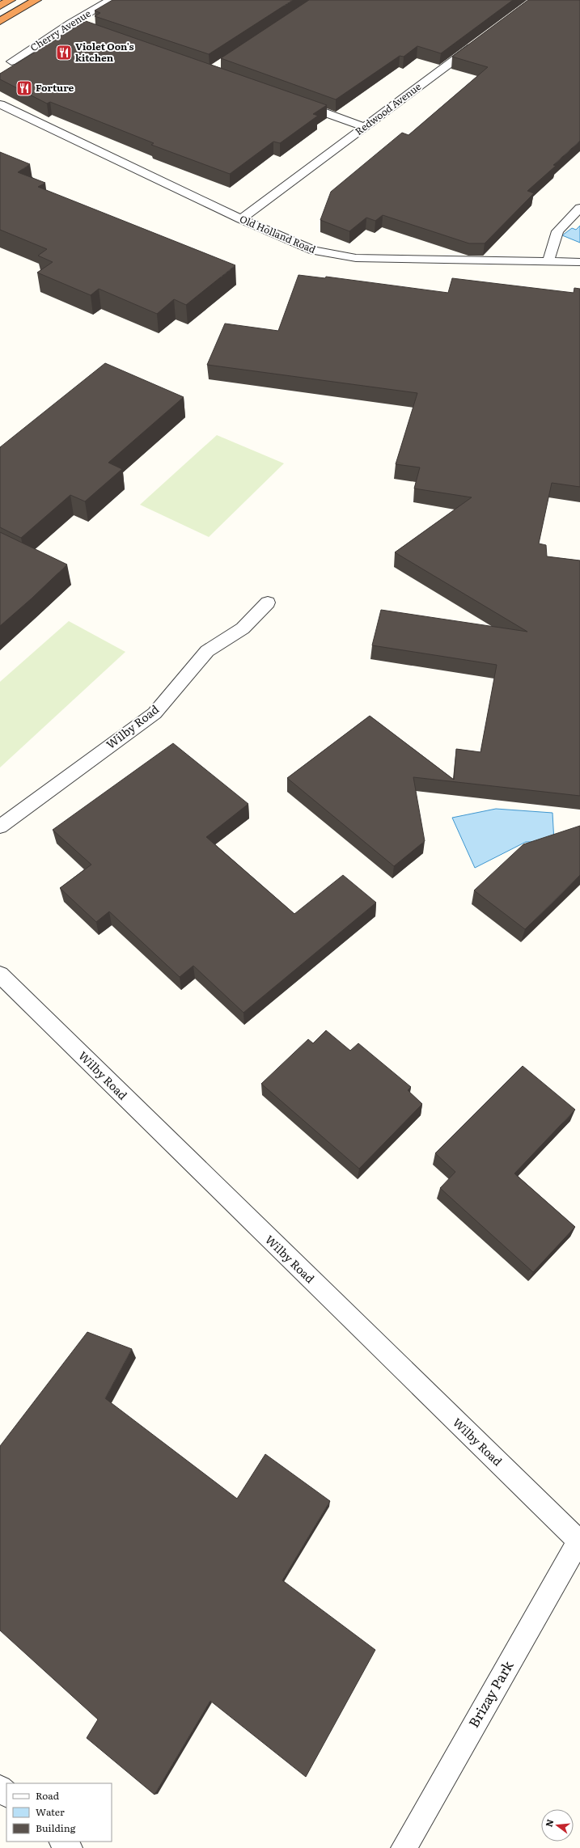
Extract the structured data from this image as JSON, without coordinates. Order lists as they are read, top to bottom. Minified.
{"streets":{"street":["Cherry Avenue","Redwood Avenue","Old Holland Road","Wilby Road","Brizay Park"]},"crossings":[["Redwood Avenue","Old Holland Road"],["Wilby Road","Brizay Park"]],"places":{"restaurant":["Violet Oon's kitchen","Forture"]},"legend":["Road","Water","Building"],"north":"left"}
